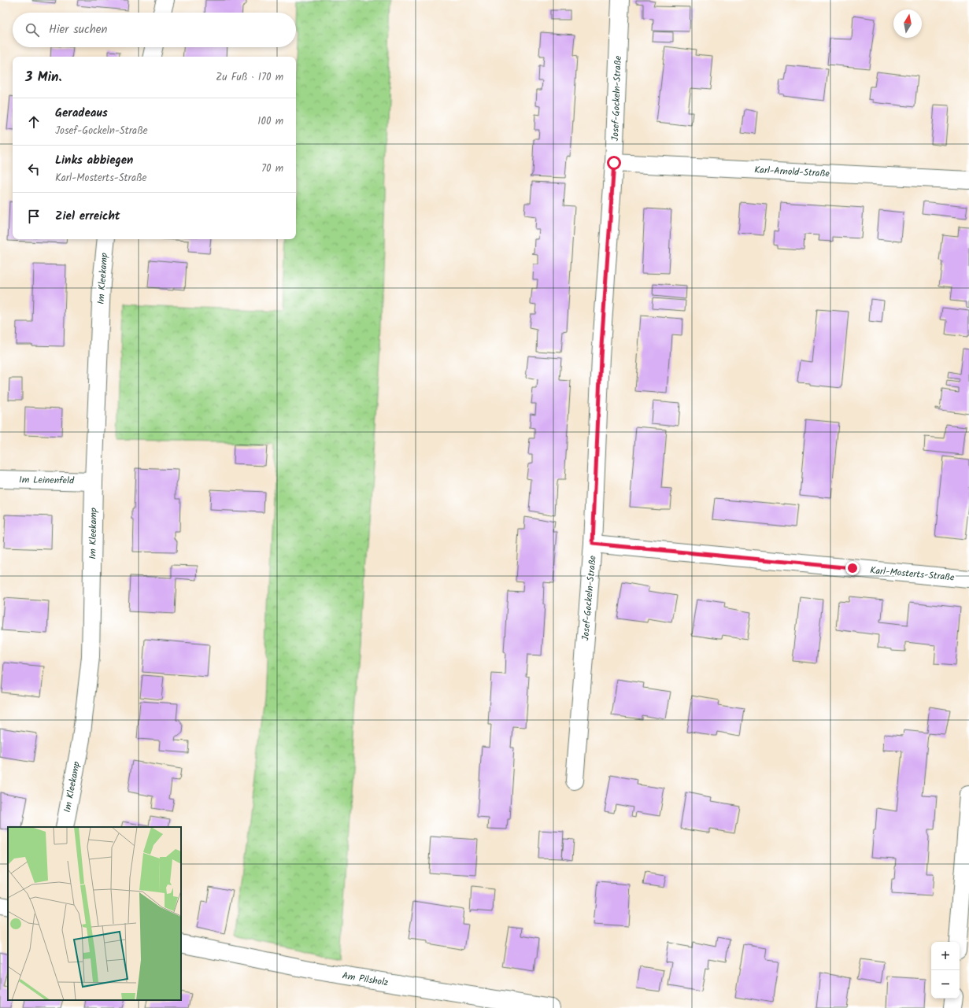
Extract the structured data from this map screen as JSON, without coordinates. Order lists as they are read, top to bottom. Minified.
{"streets":{"street":["Josef-Gockeln-Straße","Karl-Arnold-Straße","Im Kleekamp","Im Leinenfeld","Karl-Mosterts-Straße","Am Pilsholz"]},"crossings":[["Josef-Gockeln-Straße","Karl-Arnold-Straße"],["Josef-Gockeln-Straße","Karl-Mosterts-Straße"],["Im Kleekamp","Im Leinenfeld"]],"north":"top","page":{"search":"Hier suchen","heading":["3 Min.","Zu Fuß · 170 m"],"list":[["Geradeaus","Josef-Gockeln-Straße","100 m"],["Links abbiegen","Karl-Mosterts-Straße","70 m"],"Ziel erreicht"],"map_buttons":["+","−"]}}
